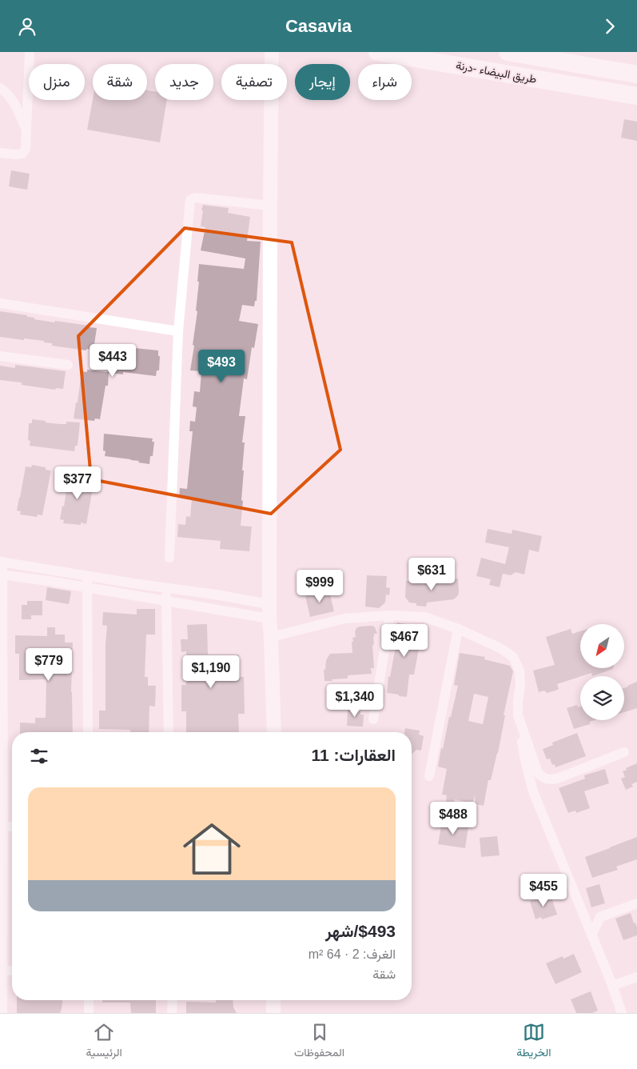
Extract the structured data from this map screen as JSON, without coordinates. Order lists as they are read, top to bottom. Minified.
{"streets":{"highway":["طريق البيضاء -درنة"]},"north":"bottom left","page":{"header":"Casavia","chip":["شراء","إيجار","تصفية","جديد","شقة","منزل"],"price":["$443","$493","$377","$631","$999","$467","$779","$1,190","$1,340","$488","$455"],"heading":"العقارات: 11","list":[{"name":"$493/شهر","note":"الغرف: 2 · 64 m² · شقة"}],"tabs":["الخريطة","المحفوظات","الرئيسية"]}}
